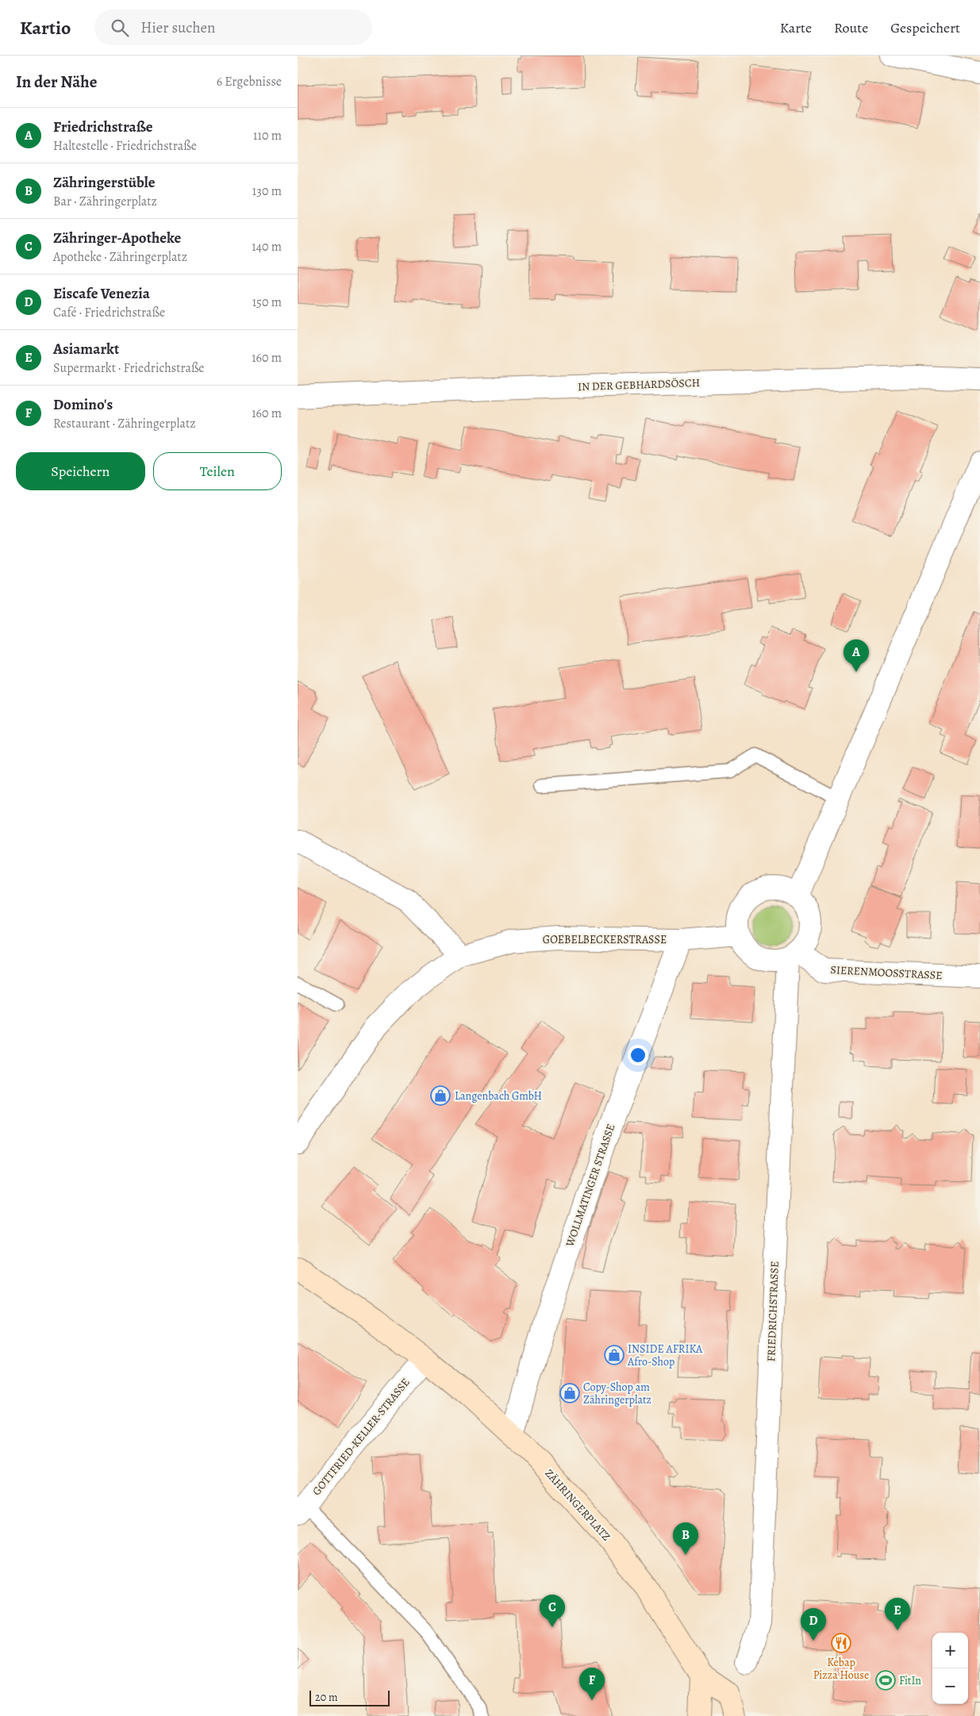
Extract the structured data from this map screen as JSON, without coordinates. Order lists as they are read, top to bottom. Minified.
{"streets":{"main road":["ZÄHRINGERPLATZ"],"street":["IN DER GEBHARDSÖSCH","GOEBELBECKERSTRASSE","SIERENMOOSSTRASSE","WOLLMATINGER STRASSE","FRIEDRICHSTRASSE","GOTTFRIED-KELLER-STRASSE"]},"crossings":[["GOEBELBECKERSTRASSE","SIERENMOOSSTRASSE"],["GOEBELBECKERSTRASSE","WOLLMATINGER STRASSE"],["GOEBELBECKERSTRASSE","FRIEDRICHSTRASSE"],["SIERENMOOSSTRASSE","FRIEDRICHSTRASSE"],["WOLLMATINGER STRASSE","ZÄHRINGERPLATZ"],["GOTTFRIED-KELLER-STRASSE","ZÄHRINGERPLATZ"]],"places":{"shop":["Langenbach GmbH","INSIDE AFRIKA Afro-Shop","Copy-Shop am Zähringerplatz"],"restaurant":["Kebap Pizza House"],"sports":["FitIn"]},"scale_bar":"20 m","page":{"header":"Kartio","search":"Hier suchen","nav":["Karte","Route","Gespeichert"],"heading":["In der Nähe","6 Ergebnisse"],"list":[{"mark":"A","name":"Friedrichstraße","note":"Haltestelle · Friedrichstraße","value":"110 m"},{"mark":"B","name":"Zähringerstüble","note":"Bar · Zähringerplatz","value":"130 m"},{"mark":"C","name":"Zähringer-Apotheke","note":"Apotheke · Zähringerplatz","value":"140 m"},{"mark":"D","name":"Eiscafe Venezia","note":"Café · Friedrichstraße","value":"150 m"},{"mark":"E","name":"Asiamarkt","note":"Supermarkt · Friedrichstraße","value":"160 m"},{"mark":"F","name":"Domino's","note":"Restaurant · Zähringerplatz","value":"160 m"}],"buttons":["Speichern","Teilen"],"pins":["A","B","C","E","D","F"],"map_buttons":["+","−"],"scale":"20 m"}}
